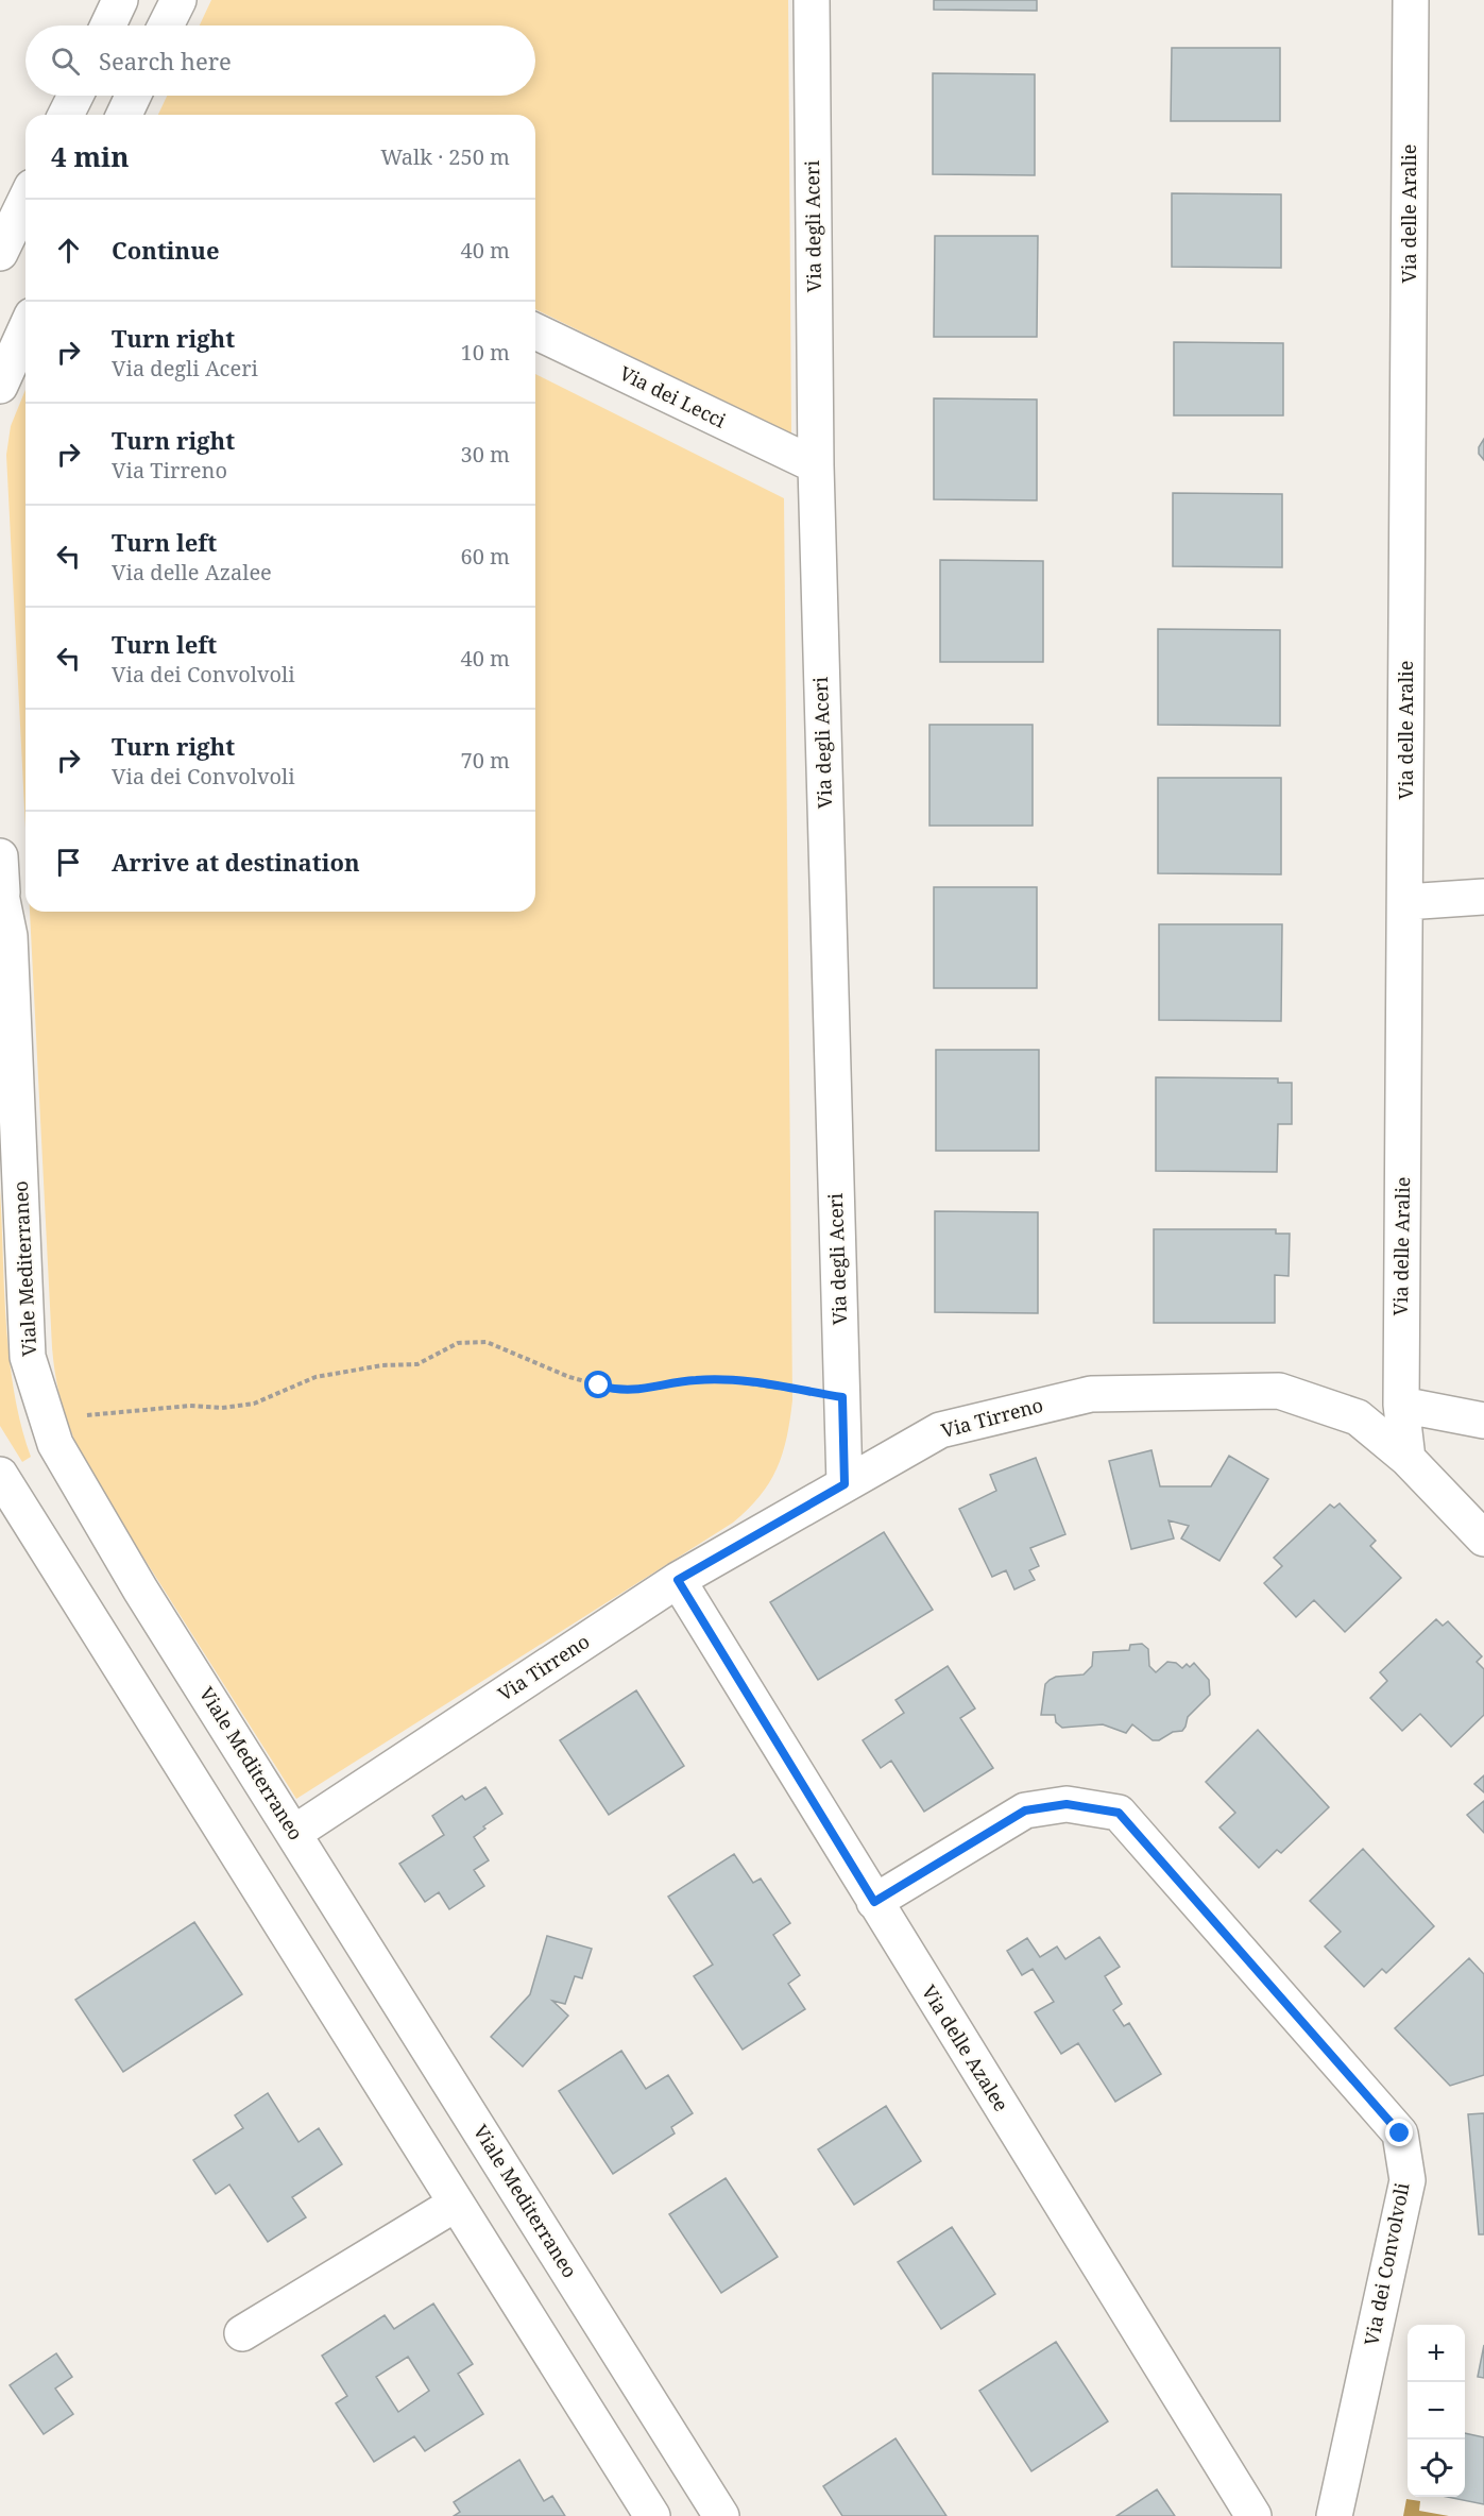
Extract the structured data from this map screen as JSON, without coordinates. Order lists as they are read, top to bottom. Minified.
{"streets":{"street":["Via delle Aralie","Via degli Aceri","Via dei Lecci","Viale Mediterraneo","Via Tirreno","Via delle Azalee","Via dei Convolvoli"]},"crossings":[["Via delle Aralie","Via Tirreno"],["Via degli Aceri","Via dei Lecci"],["Via degli Aceri","Via Tirreno"],["Viale Mediterraneo","Via Tirreno"],["Via Tirreno","Via delle Azalee"],["Via delle Azalee","Via dei Convolvoli"]],"page":{"search":"Search here","heading":["4 min","Walk · 250 m"],"list":[["Continue","40 m"],["Turn right","Via degli Aceri","10 m"],["Turn right","Via Tirreno","30 m"],["Turn left","Via delle Azalee","60 m"],["Turn left","Via dei Convolvoli","40 m"],["Turn right","Via dei Convolvoli","70 m"],"Arrive at destination"],"map_buttons":["+","−"]}}
